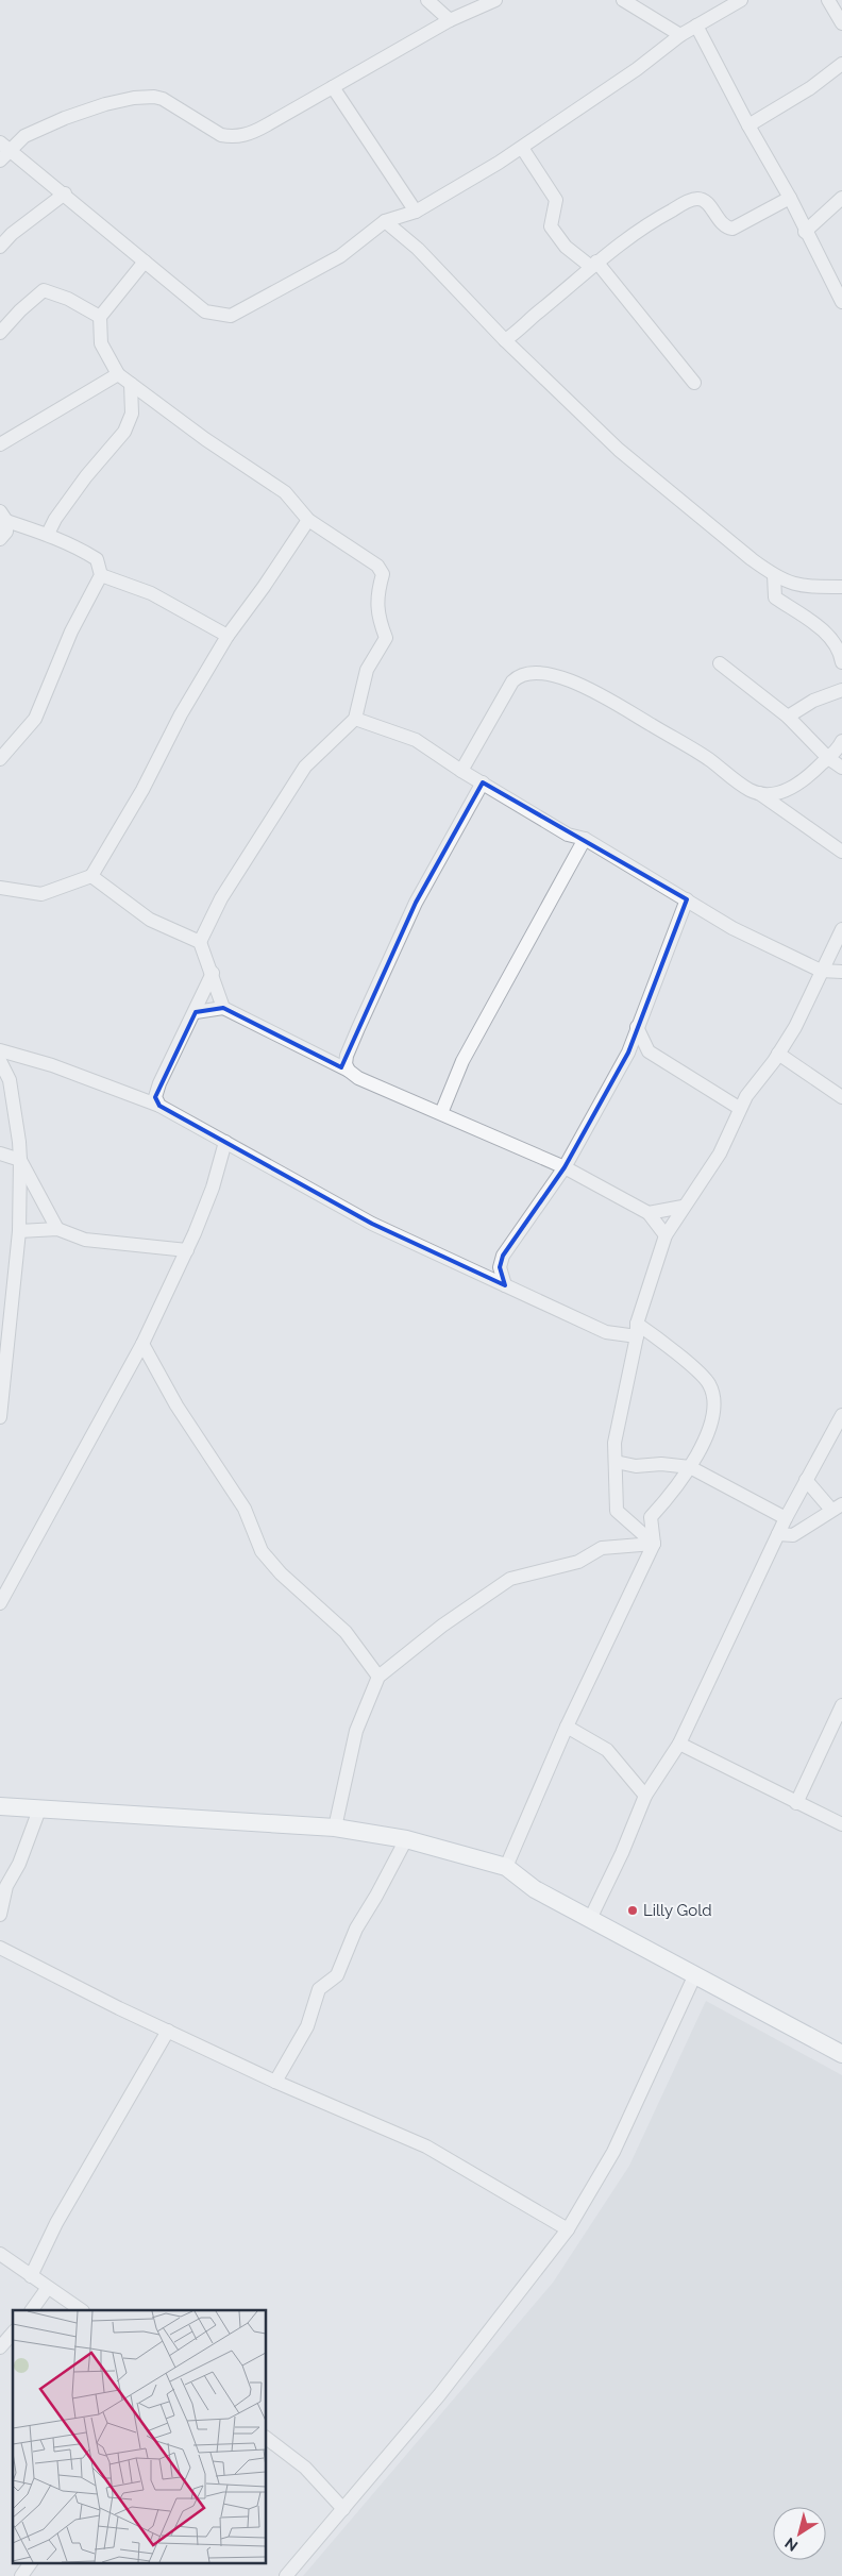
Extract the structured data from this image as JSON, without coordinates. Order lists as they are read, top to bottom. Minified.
{"places":["Lilly Gold"],"north":"bottom left"}
